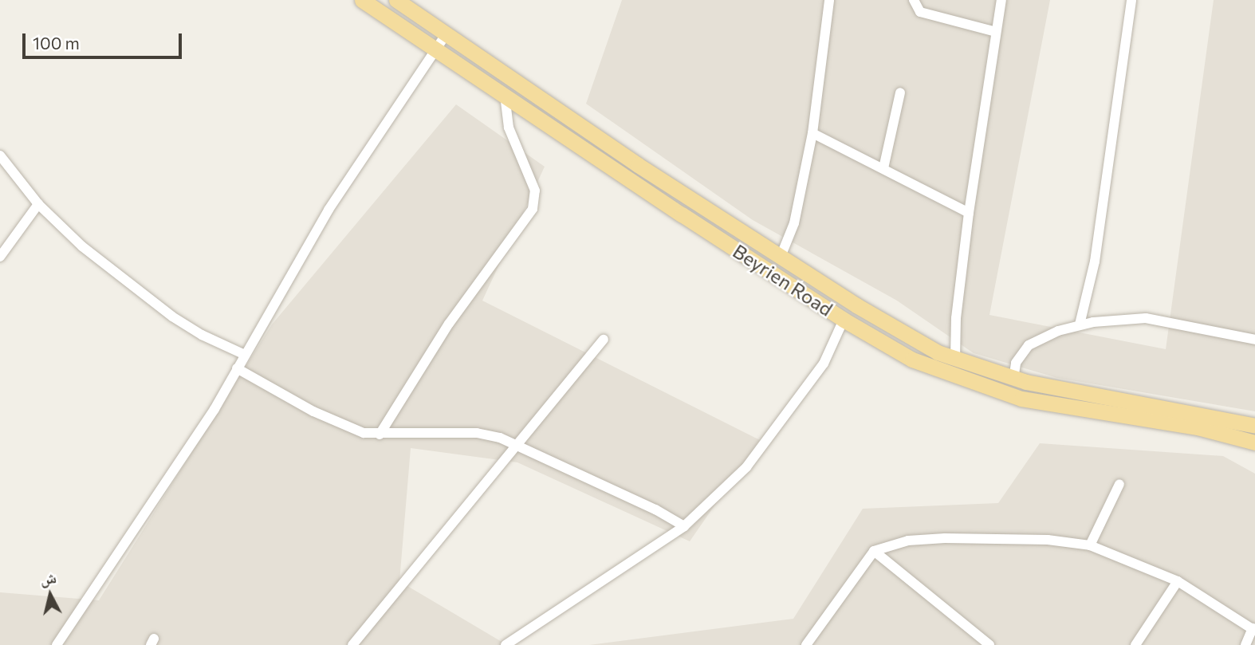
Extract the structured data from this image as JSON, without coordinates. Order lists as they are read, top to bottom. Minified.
{"streets":{"main road":["Beyrien Road"]},"scale_bar":"100 m","north":"top"}
